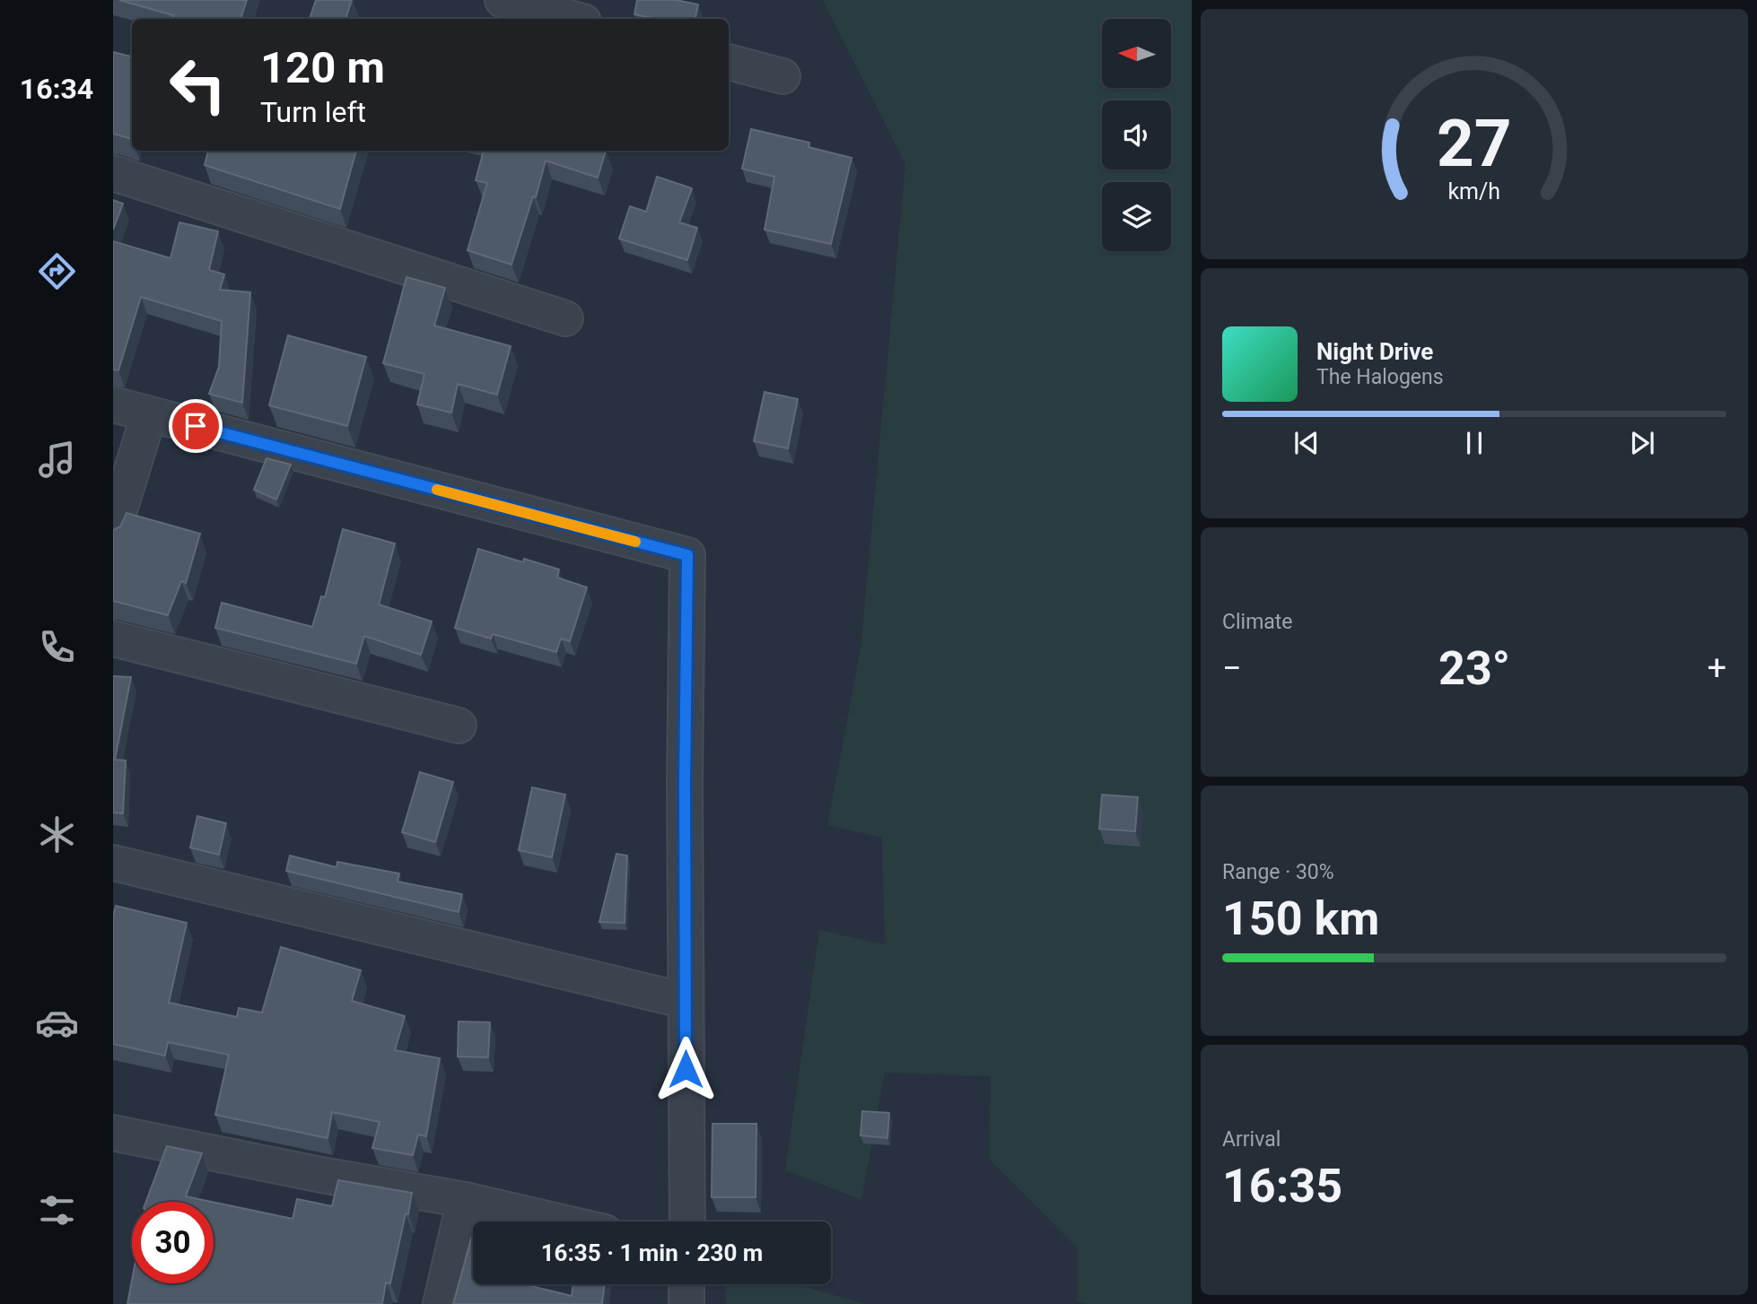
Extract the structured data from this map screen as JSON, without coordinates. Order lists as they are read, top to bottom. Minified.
{"north":"left","page":{"tabs":"16:34","turn":["120 m","Turn left"],"song":["Night Drive","The Halogens"],"tile":["Climate",["Range · 30%","150 km"],["Arrival","16:35"]],"heat":["−","23°","+"],"limit":"30","trip":"16:35 · 1 min · 230 m","gauge":["27","km/h"]}}
